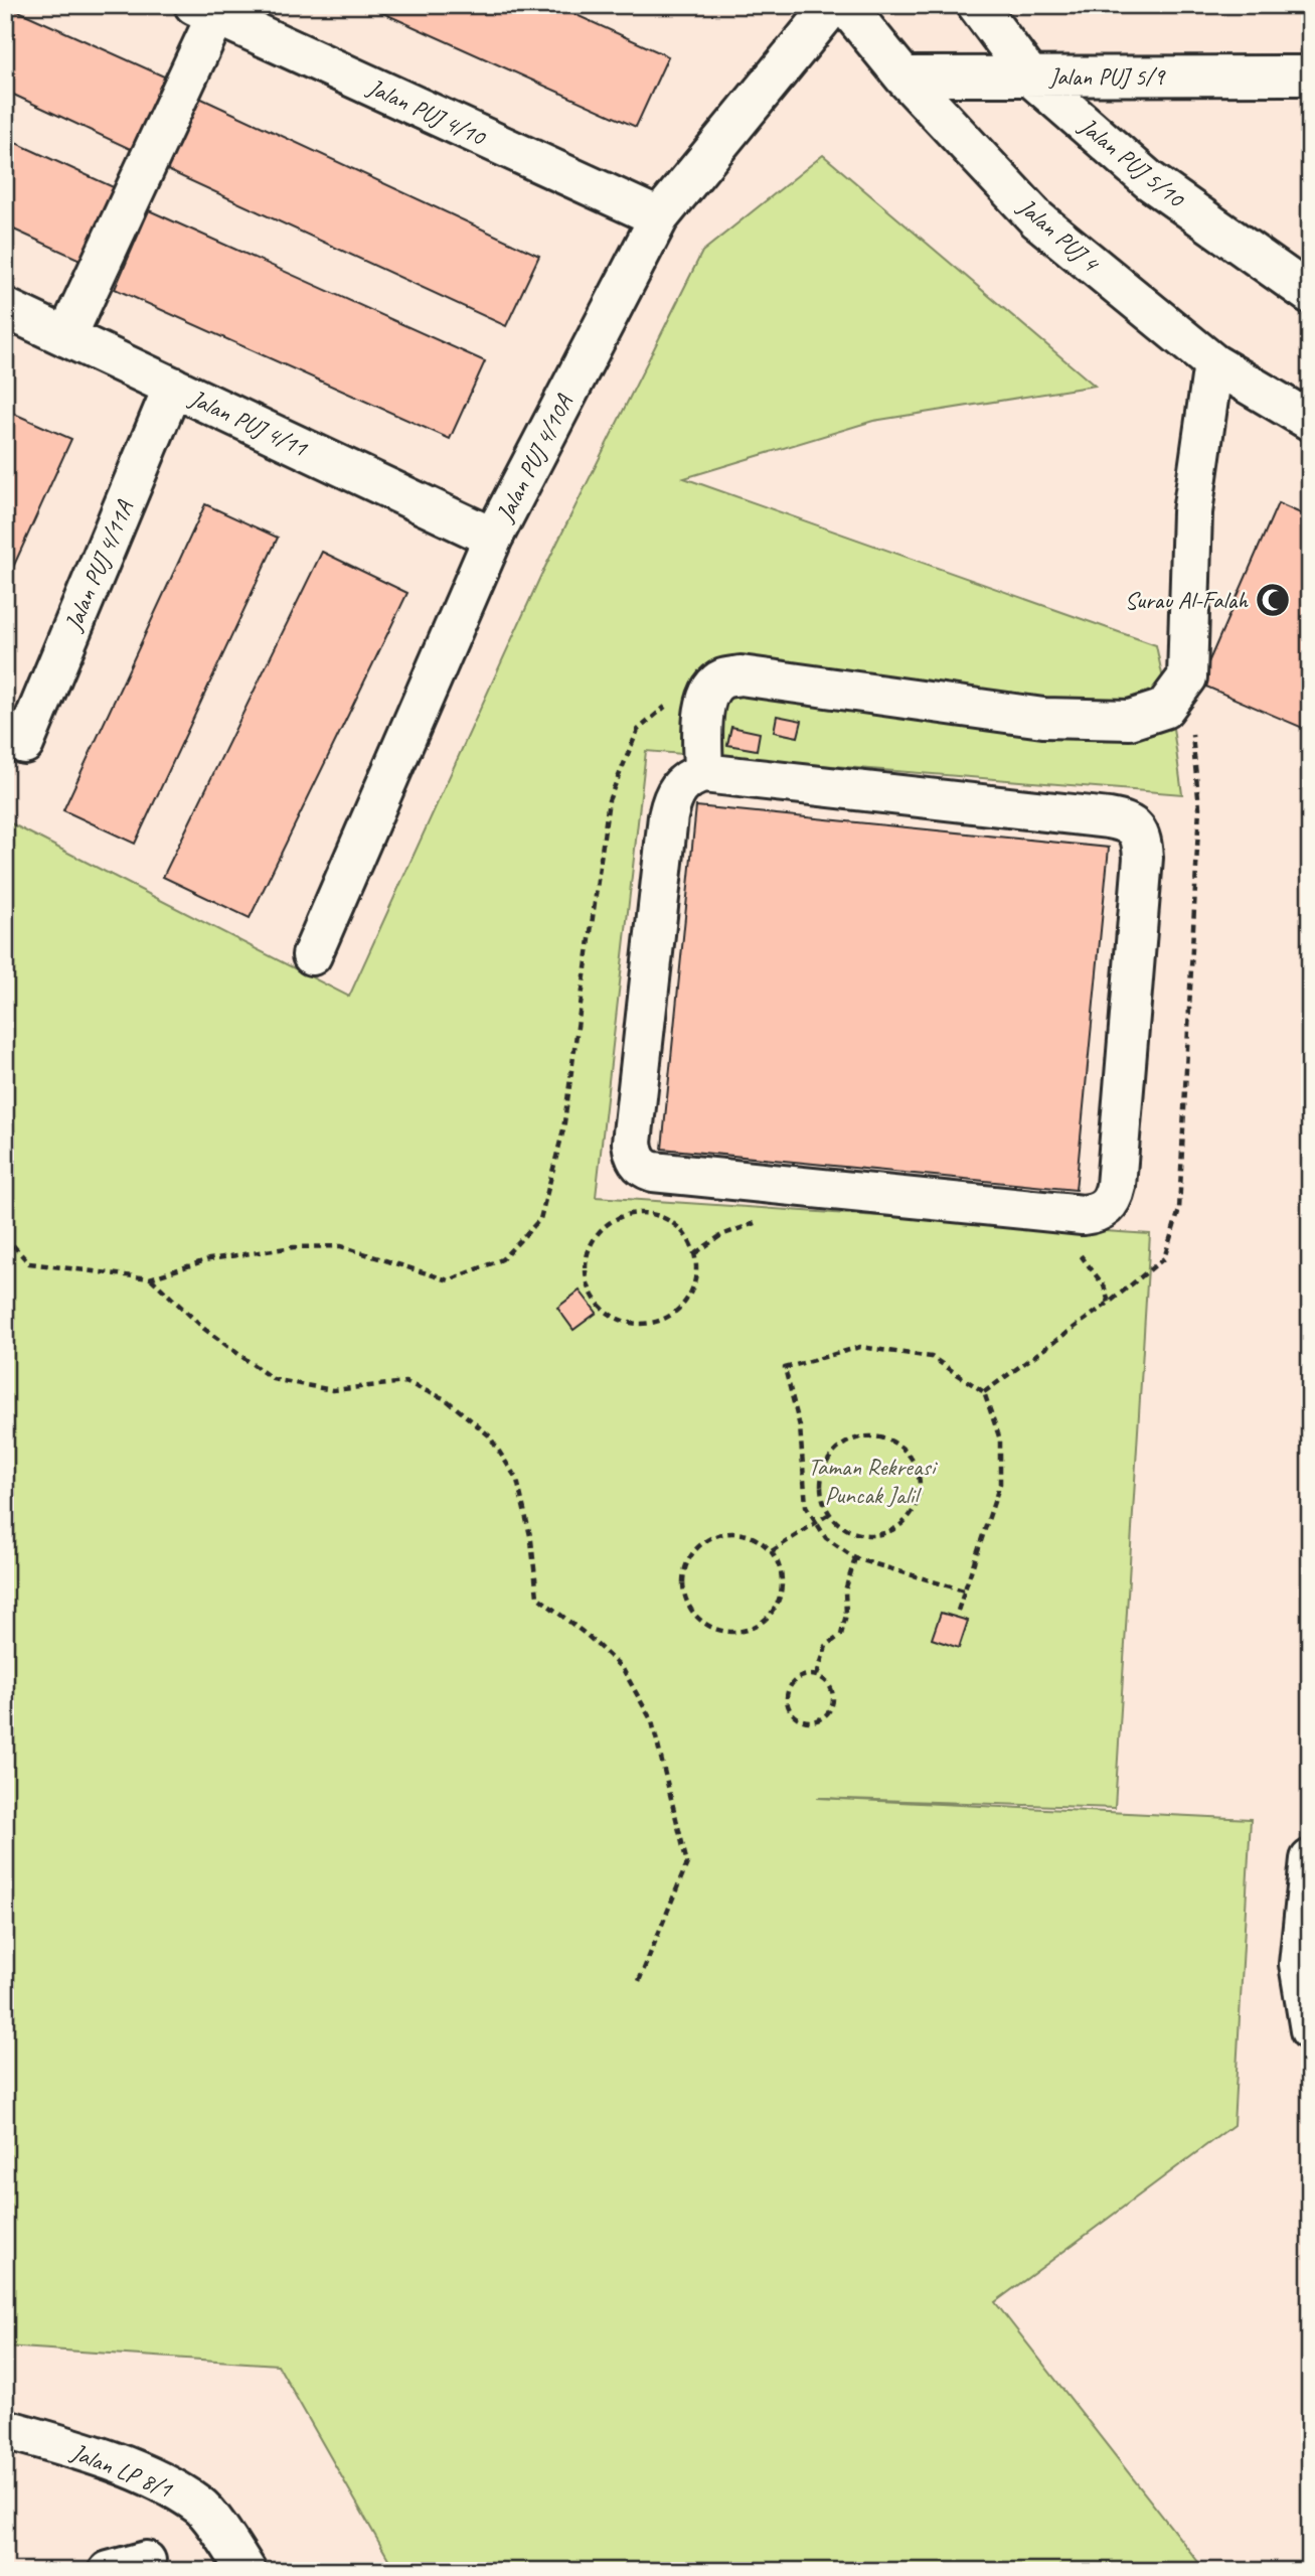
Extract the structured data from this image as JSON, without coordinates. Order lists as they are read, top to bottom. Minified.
{"streets":{"street":["Jalan PUJ 5/9","Jalan PUJ 4/10","Jalan PUJ 5/10","Jalan PUJ 4","Jalan PUJ 4/11","Jalan PUJ 4/10A","Jalan PUJ 4/11A","Jalan LP 8/1"]},"crossings":[["Jalan PUJ 5/9","Jalan PUJ 5/10"],["Jalan PUJ 5/9","Jalan PUJ 4"],["Jalan PUJ 4/10","Jalan PUJ 4/10A"],["Jalan PUJ 4/11","Jalan PUJ 4/10A"],["Jalan PUJ 4/11","Jalan PUJ 4/11A"]],"parks":["Taman Rekreasi Puncak Jalil"],"places":{"mosque":["Surau Al-Falah"]}}
